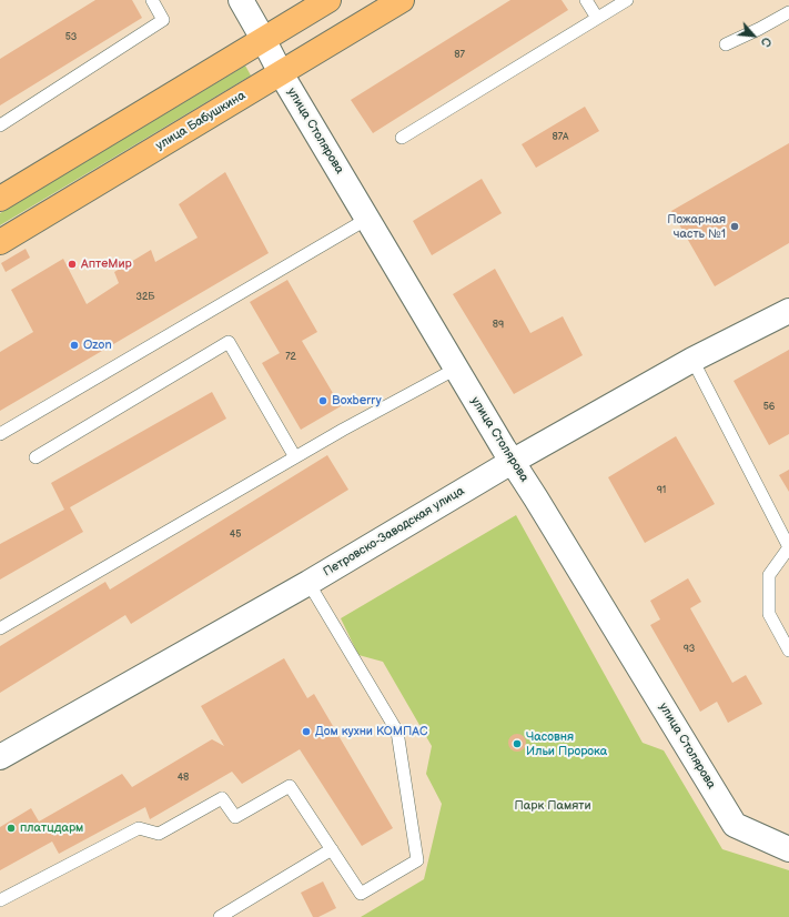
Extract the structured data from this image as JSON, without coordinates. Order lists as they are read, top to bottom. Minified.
{"streets":{"main road":["улица Бабушкина"],"street":["улица Столярова","Петровско-Заводская улица"]},"crossings":[["улица Бабушкина","улица Столярова"],["улица Столярова","Петровско-Заводская улица"]],"parks":["Парк Памяти"],"places":["Пожарная часть №1","АптеМир","Ozon","Boxberry","Дом кухни КОМПАС","Часовня Ильи Пророка","платцдарм"],"house_numbers":["53","87","87А","32Б","89","72","56","91","45","93","48"],"north":"bottom right"}
